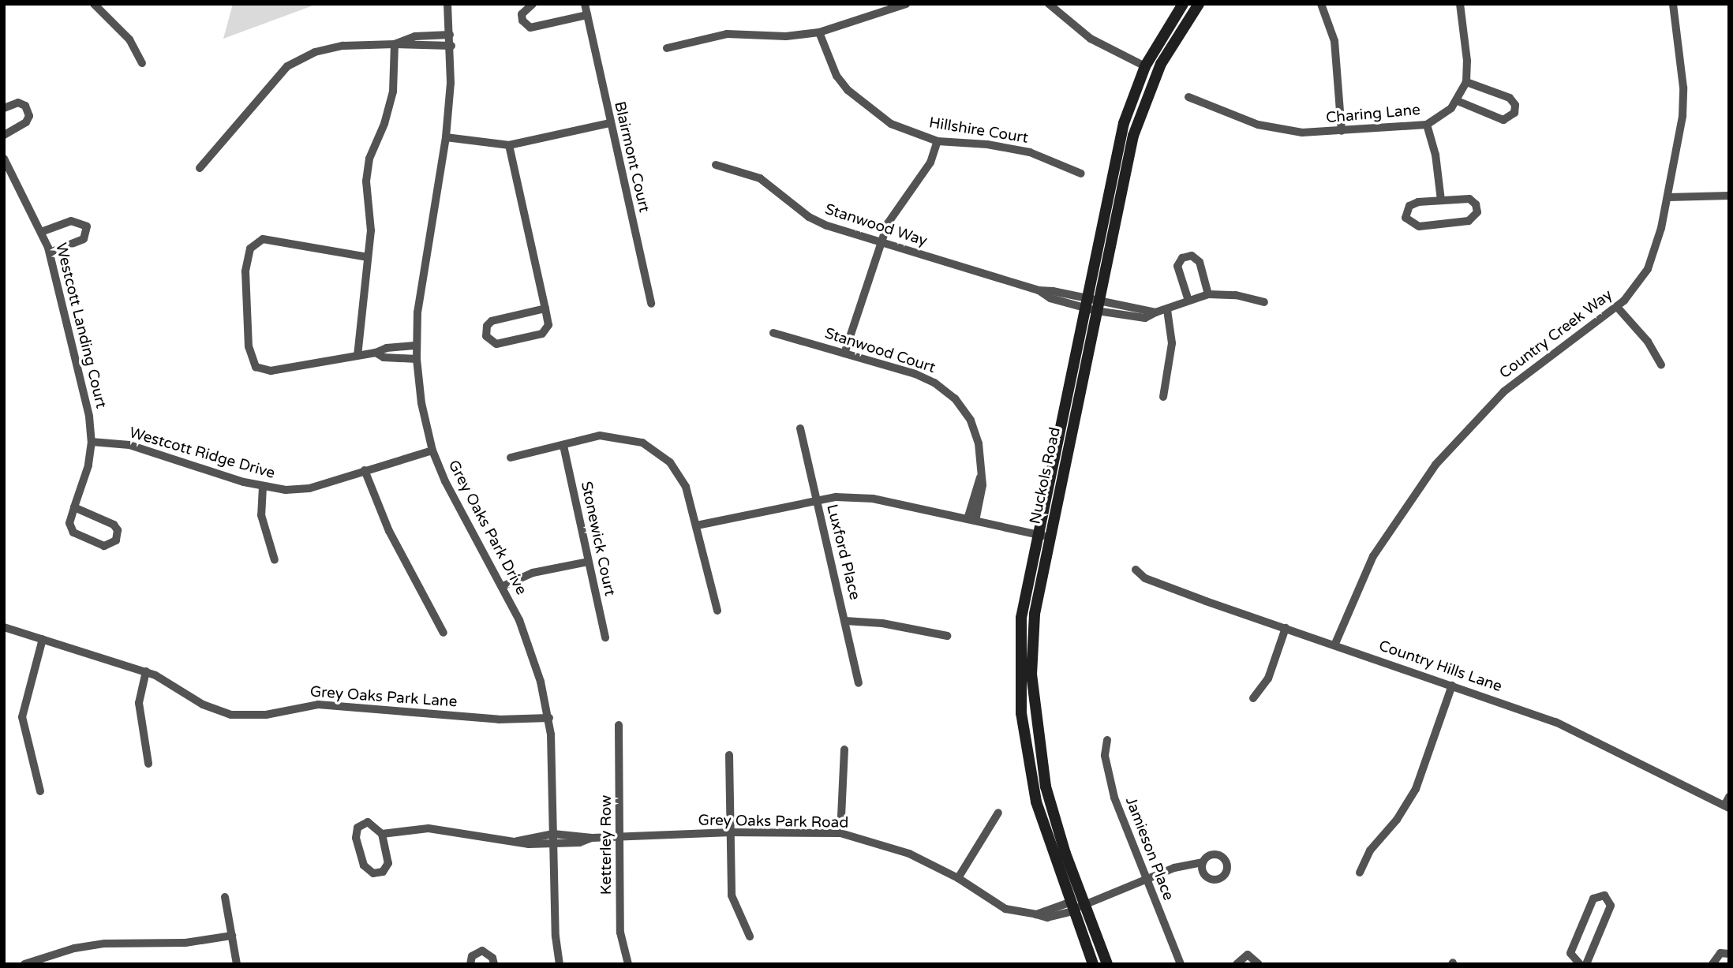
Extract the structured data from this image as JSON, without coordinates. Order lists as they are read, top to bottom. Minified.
{"streets":{"main road":["Nuckols Road"],"street":["Charing Lane","Hillshire Court","Blairmont Court","Stanwood Way","Westcott Landing Court","Country Creek Way","Stanwood Court","Westcott Ridge Drive","Grey Oaks Park Drive","Stonewick Court","Luxford Place","Country Hills Lane","Grey Oaks Park Lane","Grey Oaks Park Road","Ketterley Row","Jamieson Place"]},"crossings":[["Stanwood Way","Nuckols Road"],["Westcott Landing Court","Westcott Ridge Drive"],["Country Creek Way","Country Hills Lane"],["Westcott Ridge Drive","Grey Oaks Park Drive"],["Nuckols Road","Grey Oaks Park Road"],["Grey Oaks Park Drive","Grey Oaks Park Lane"],["Grey Oaks Park Drive","Grey Oaks Park Road"],["Grey Oaks Park Road","Ketterley Row"],["Grey Oaks Park Road","Jamieson Place"]]}
